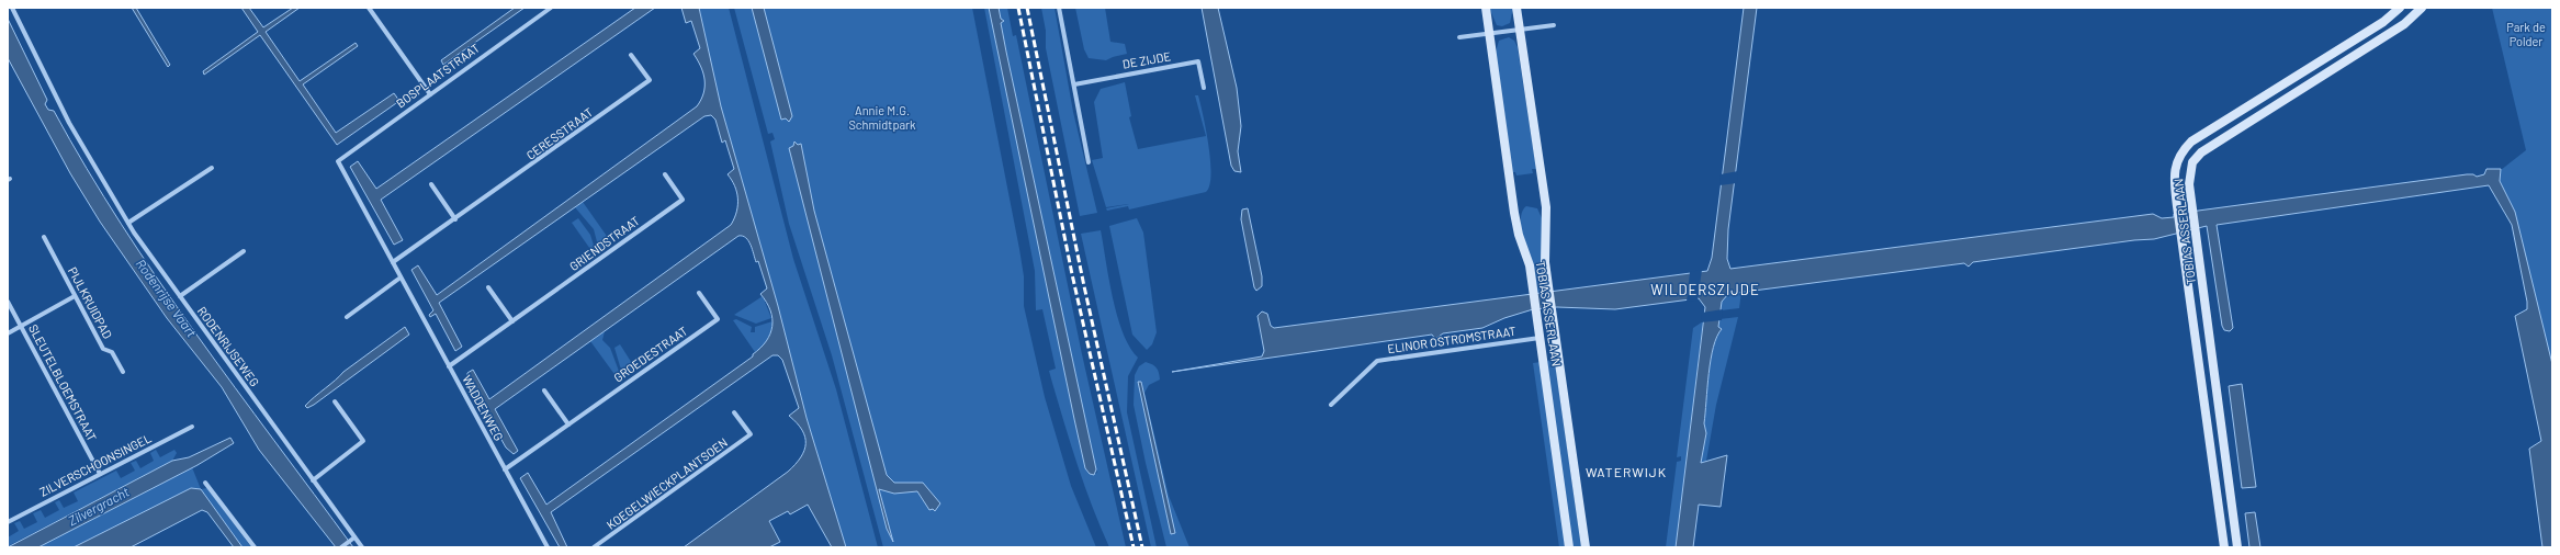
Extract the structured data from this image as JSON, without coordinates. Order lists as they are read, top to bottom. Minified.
{"streets":{"street":["DE ZIJDE","BOSPLAATSTRAAT","CERESSTRAAT","TOBIAS ASSERLAAN","GRIENDSTRAAT","PIJLKRUIDPAD","ELINOR OSTROMSTRAAT","RODENRIJSEWEG","GROEDESTRAAT","SLEUTELBLOEMSTRAAT","WADDENWEG","ZILVERSCHOONSINGEL","KOEGELWIECKPLANTSOEN"]},"crossings":[["BOSPLAATSTRAAT","WADDENWEG"],["CERESSTRAAT","WADDENWEG"],["TOBIAS ASSERLAAN","ELINOR OSTROMSTRAAT"],["GRIENDSTRAAT","WADDENWEG"],["GROEDESTRAAT","WADDENWEG"],["SLEUTELBLOEMSTRAAT","ZILVERSCHOONSINGEL"]],"districts":["WILDERSZIJDE","WATERWIJK"],"water":["Rodenrijse Vaart","Zilvergracht"],"parks":["Park de Polder","Annie M.G. Schmidtpark"]}
